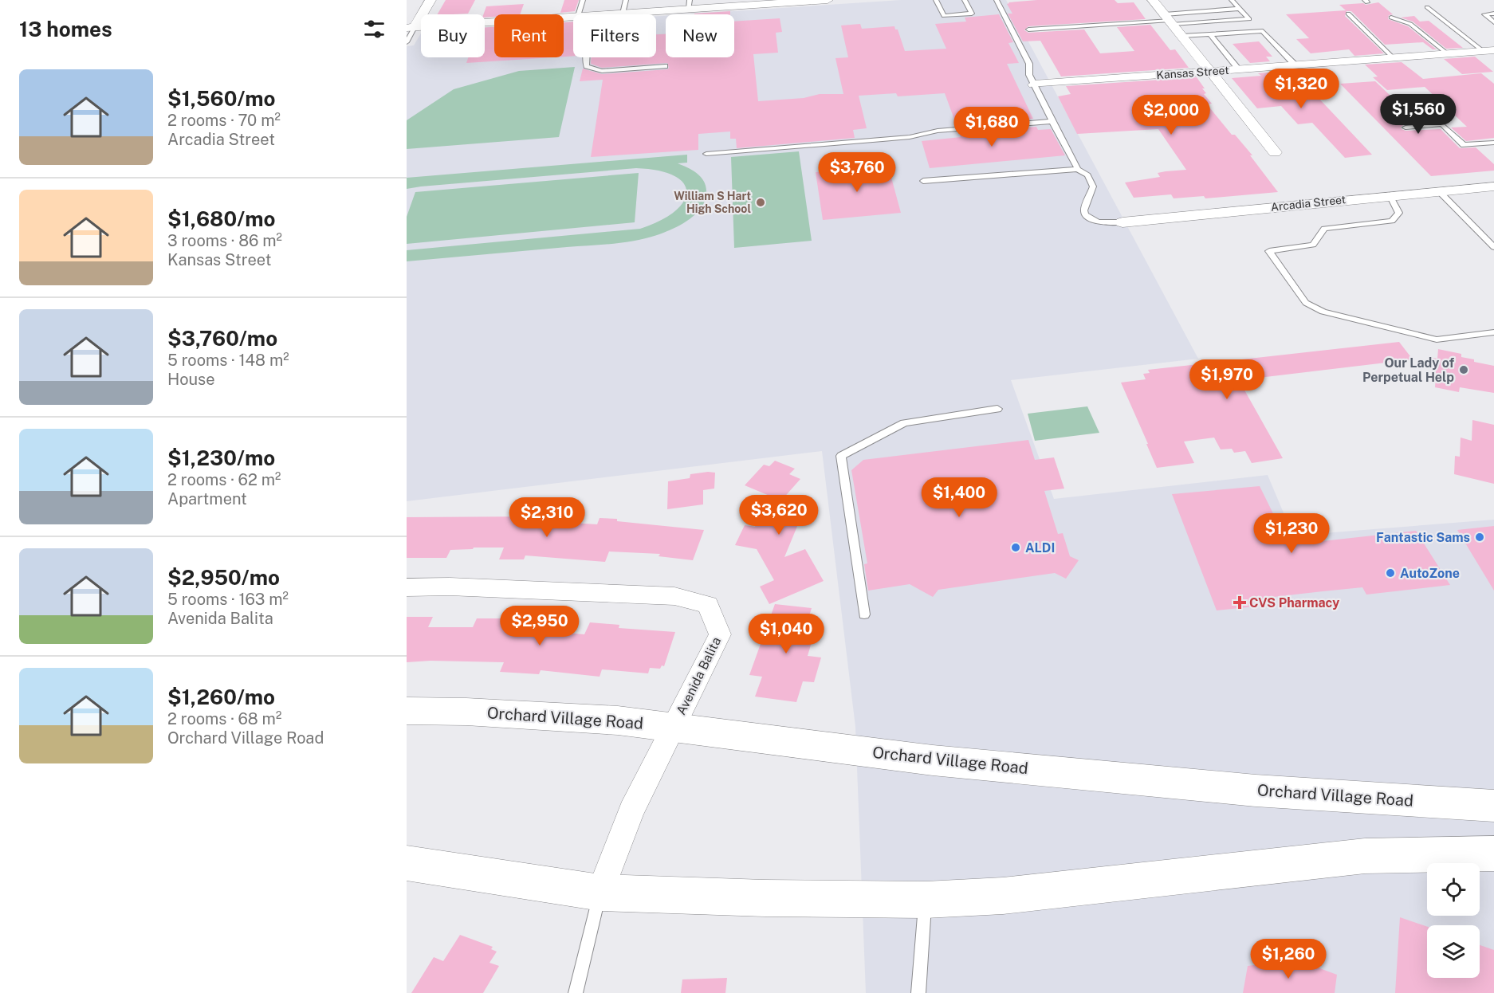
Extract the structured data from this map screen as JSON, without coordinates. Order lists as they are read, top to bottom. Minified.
{"streets":{"main road":["Orchard Village Road"],"street":["Kansas Street","Arcadia Street","Avenida Balita"]},"crossings":[["Avenida Balita","Orchard Village Road"]],"places":{"other":["William S Hart High School","Our Lady of Perpetual Help","Fantastic Sams","ALDI","AutoZone"],"health":["CVS Pharmacy"]},"page":{"heading":"13 homes","chip":["Buy","Rent","Filters","New"],"list":[{"name":"$1,560/mo","note":"2 rooms · 70 m² · Arcadia Street"},{"name":"$1,680/mo","note":"3 rooms · 86 m² · Kansas Street"},{"name":"$3,760/mo","note":"5 rooms · 148 m² · House"},{"name":"$1,230/mo","note":"2 rooms · 62 m² · Apartment"},{"name":"$2,950/mo","note":"5 rooms · 163 m² · Avenida Balita"},{"name":"$1,260/mo","note":"2 rooms · 68 m² · Orchard Village Road"}],"price":["$1,320","$1,560","$2,000","$1,680","$3,760","$1,970","$1,400","$3,620","$2,310","$1,230","$2,950","$1,040","$1,260"]}}
